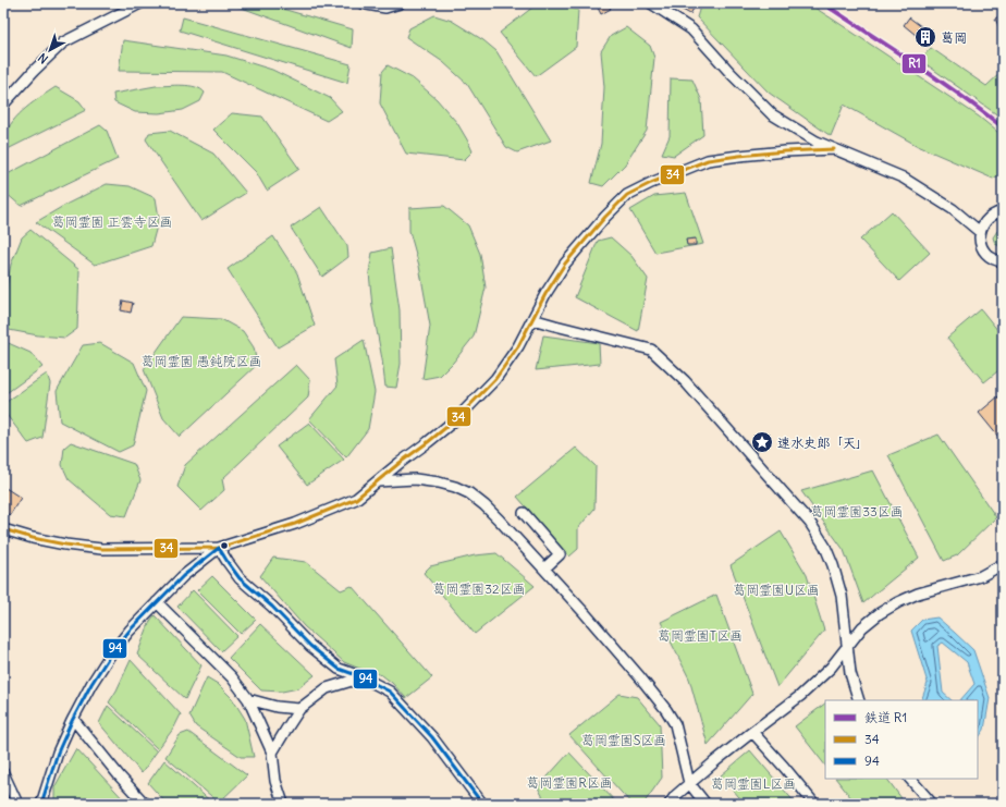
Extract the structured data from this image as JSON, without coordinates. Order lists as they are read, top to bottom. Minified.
{"parks":["葛岡霊園 正雲寺区画","葛岡霊園 愚鈍院区画","葛岡霊園33区画","葛岡霊園32区画","葛岡霊園U区画","葛岡霊園T区画","葛岡霊園S区画","葛岡霊園R区画","葛岡霊園L区画"],"places":{"building":["葛岡"],"place":["速水史郎「天」"]},"lines":["rail line R1","transit line 34","transit line 94"],"legend":["鉄道 R1","34","94"],"north":"bottom left"}
